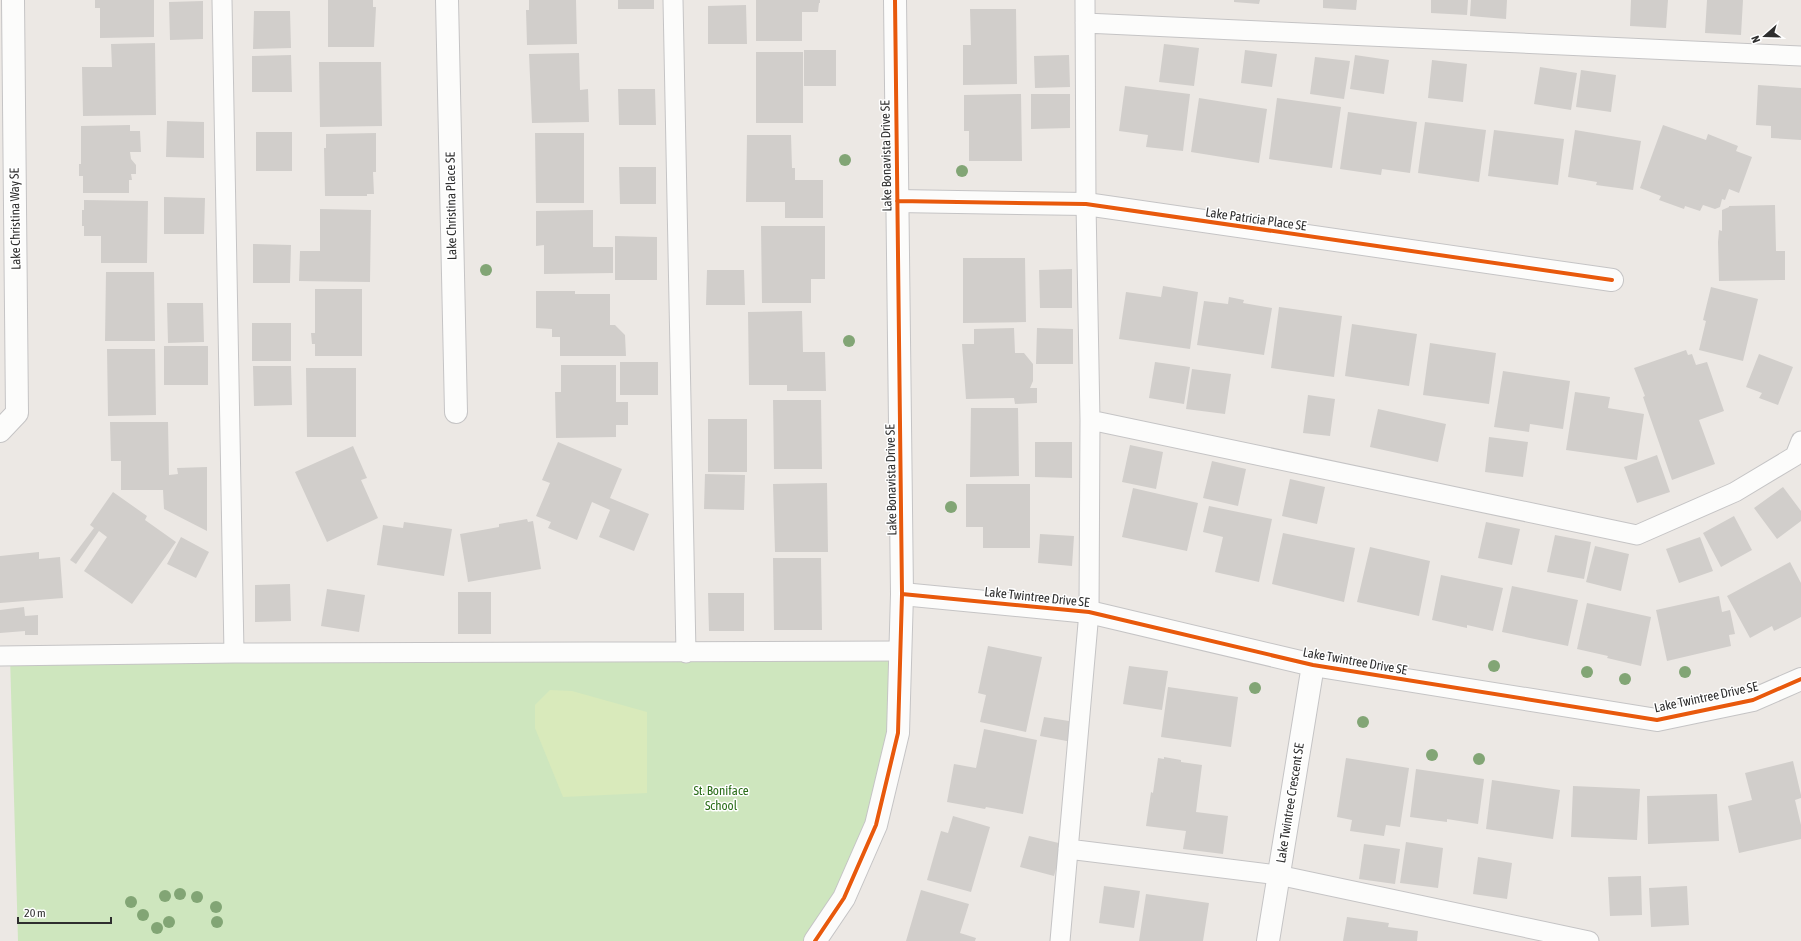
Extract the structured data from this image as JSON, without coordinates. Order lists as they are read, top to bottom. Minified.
{"streets":{"street":["Lake Bonavista Drive SE","Lake Christina Place SE","Lake Christina Way SE","Lake Patricia Place SE","Lake Twintree Drive SE","Lake Twintree Crescent SE"]},"crossings":[["Lake Bonavista Drive SE","Lake Patricia Place SE"],["Lake Bonavista Drive SE","Lake Twintree Drive SE"],["Lake Twintree Drive SE","Lake Twintree Crescent SE"]],"parks":["St. Boniface School"],"scale_bar":"20 m","north":"left"}
